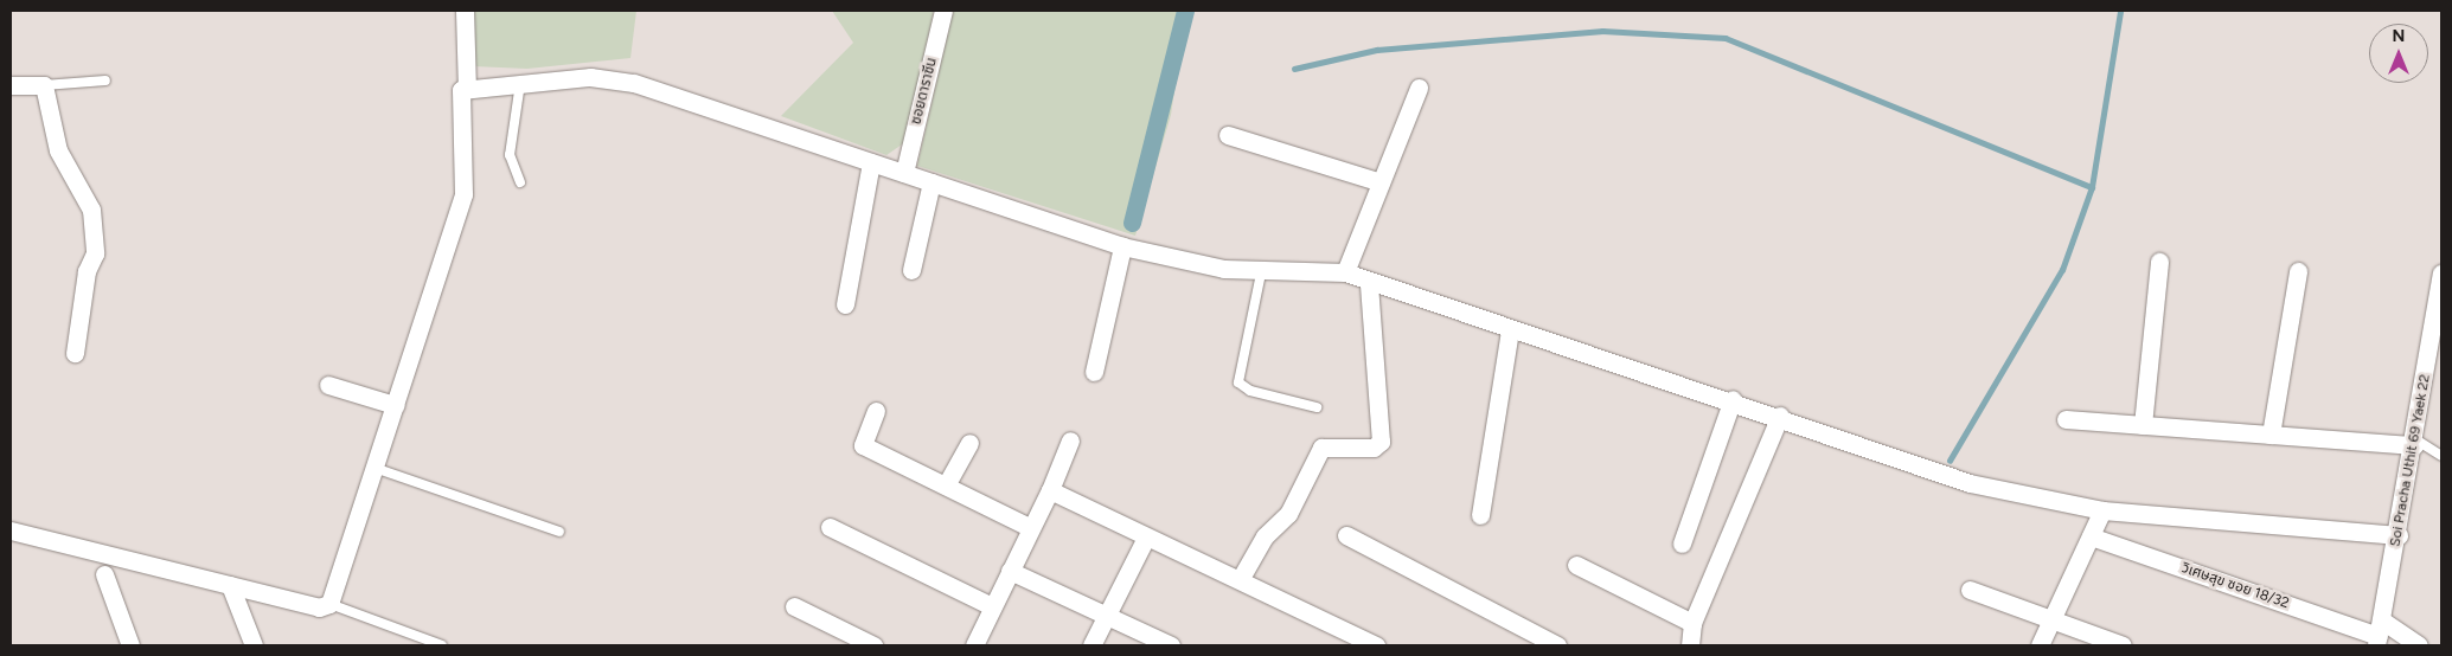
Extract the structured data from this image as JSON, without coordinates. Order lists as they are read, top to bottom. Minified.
{"streets":{"street":["ซอยดาราซีน","Soi Pracha Uthit 69 Yaek 22","วิเศษสุข ซอย 18/32"]},"crossings":[["Soi Pracha Uthit 69 Yaek 22","วิเศษสุข ซอย 18/32"]],"north":"top"}
